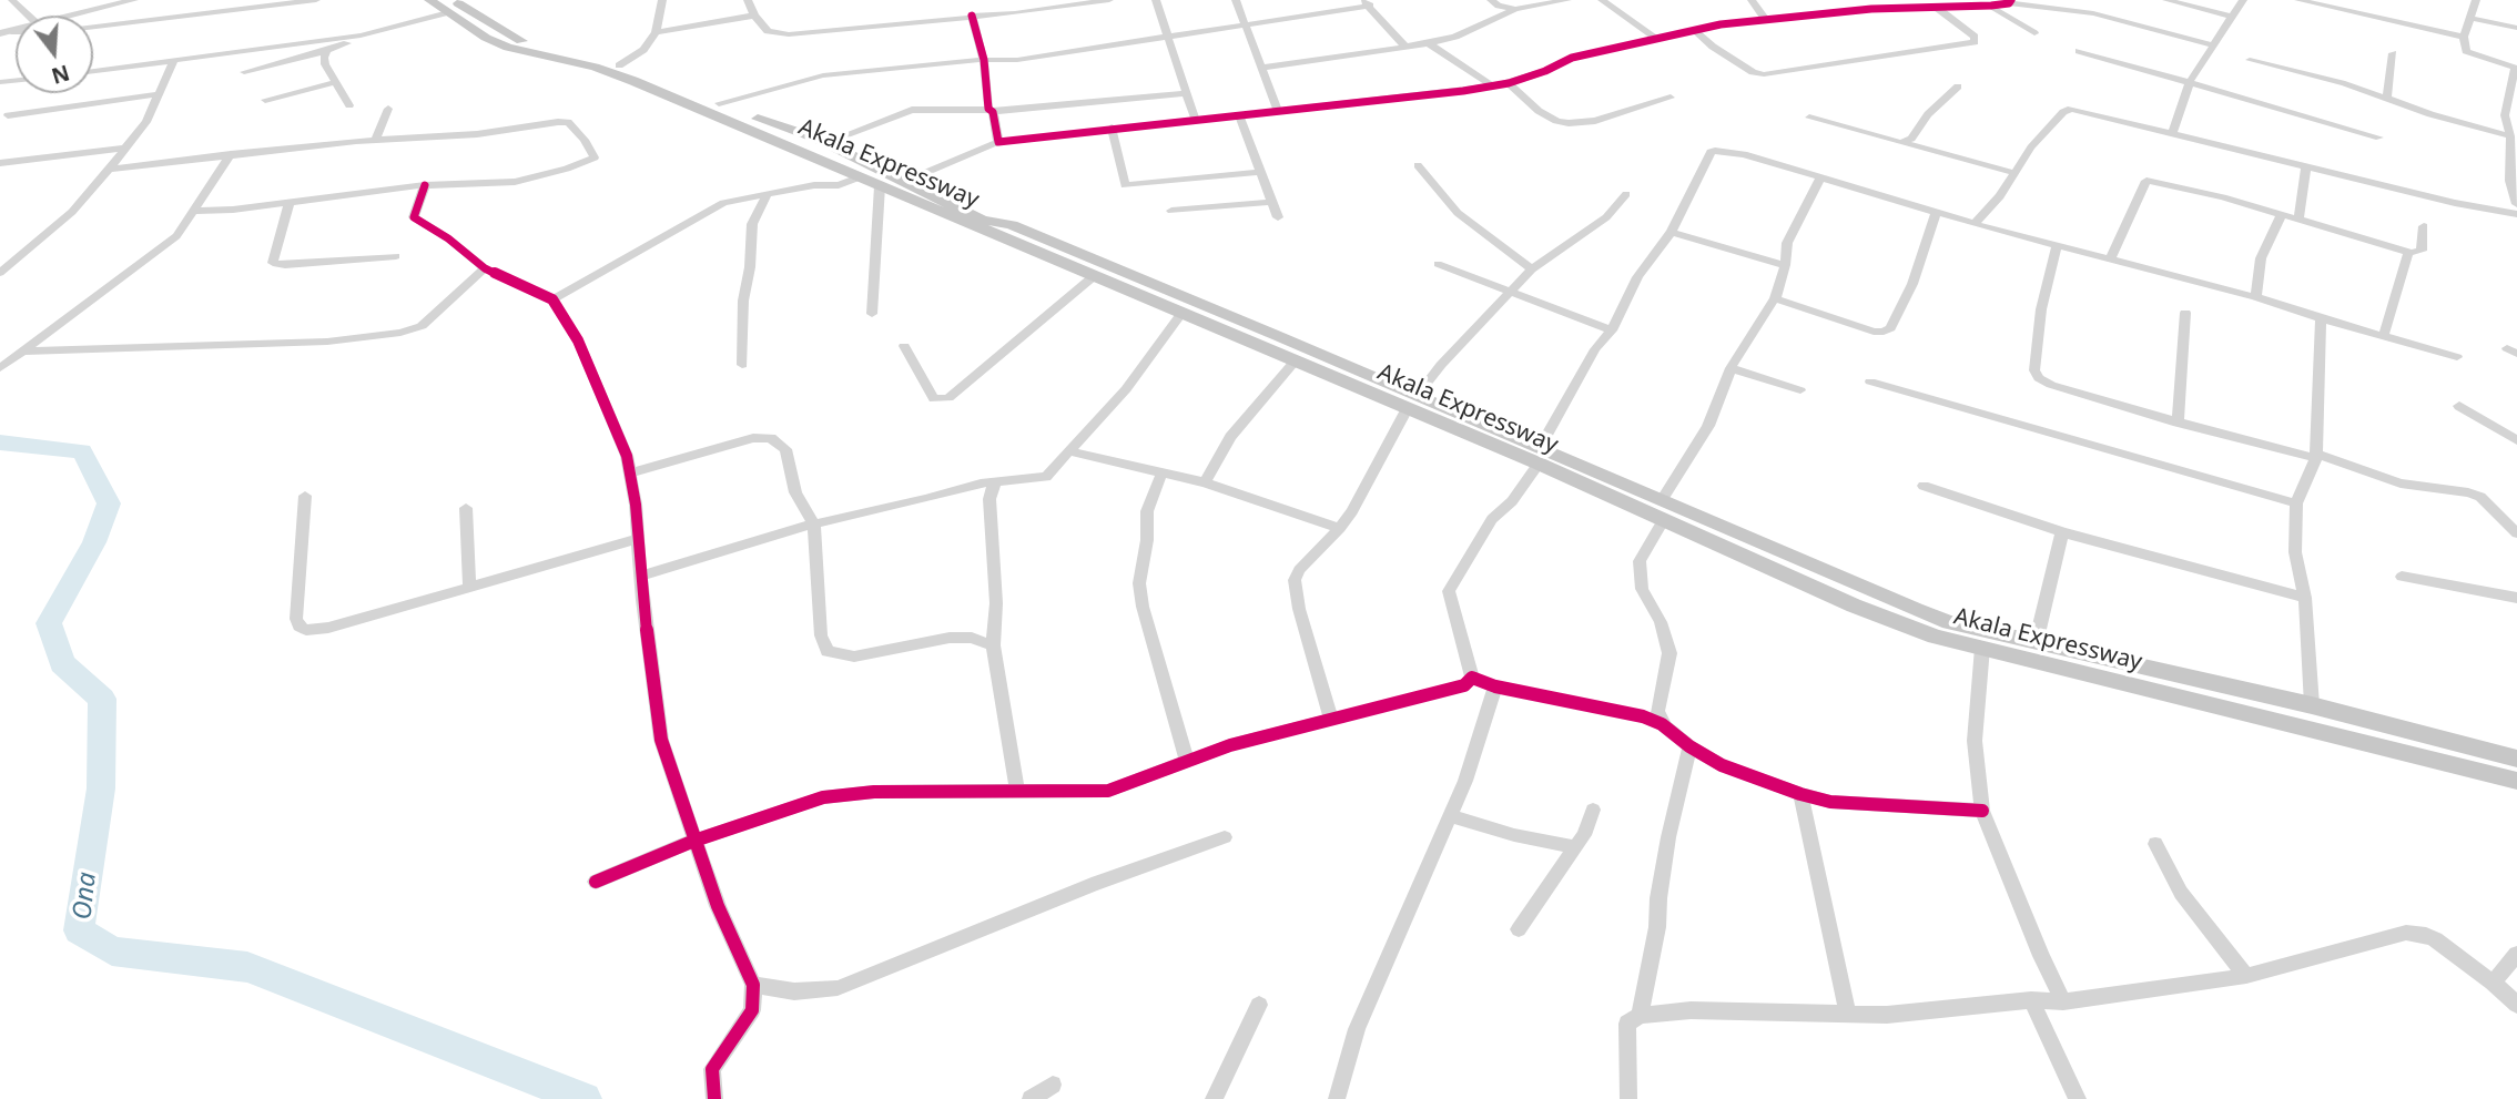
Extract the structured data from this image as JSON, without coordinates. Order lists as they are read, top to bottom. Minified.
{"streets":{"main road":["Akala Expressway"]},"water":["Ona"],"north":"bottom"}
